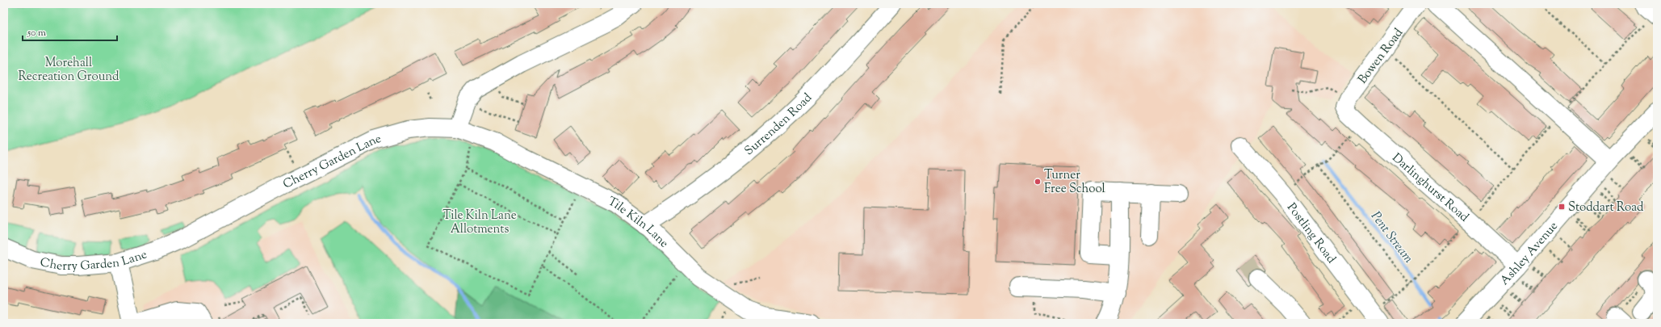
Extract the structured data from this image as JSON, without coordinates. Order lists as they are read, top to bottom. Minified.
{"streets":{"street":["Bowen Road","Surrenden Road","Cherry Garden Lane","Darlinghurst Road","Tile Kiln Lane","Postling Road","Ashley Avenue"]},"crossings":[["Bowen Road","Darlinghurst Road"],["Surrenden Road","Tile Kiln Lane"],["Cherry Garden Lane","Tile Kiln Lane"],["Darlinghurst Road","Ashley Avenue"]],"water":["Pent Stream"],"parks":["Morehall Recreation Ground","Tile Kiln Lane Allotments"],"places":{"other":["Turner Free School"],"transit":["Stoddart Road"]},"scale_bar":"50 m"}
